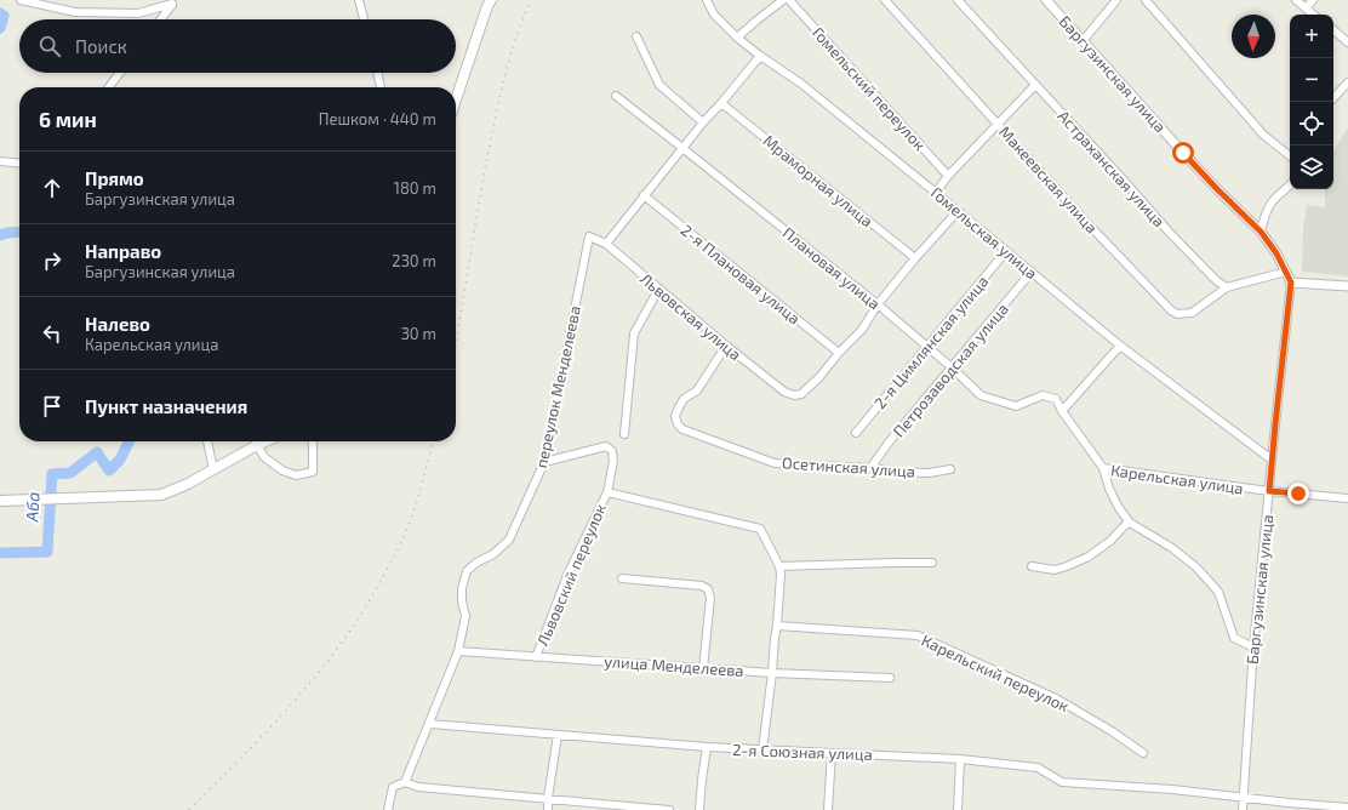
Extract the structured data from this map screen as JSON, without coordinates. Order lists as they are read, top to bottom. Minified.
{"streets":{"street":["Баргузинская улица","Гомельский переулок","Астраханская улица","Макеевская улица","Мраморная улица","Гомельская улица","Плановая улица","2-я Плановая улица","Львовская улица","2-я Цимлянская улица","Петрозаводская улица","переулок Менделеева","Осетинская улица","Карельская улица","Львовский переулок","улица Менделеева","Карельский переулок","2-я Союзная улица"]},"crossings":[["Баргузинская улица","Гомельская улица"],["Баргузинская улица","Карельская улица"],["Баргузинская улица","2-я Союзная улица"],["Астраханская улица","Макеевская улица"],["Гомельская улица","2-я Цимлянская улица"],["Гомельская улица","Петрозаводская улица"],["Плановая улица","2-я Цимлянская улица"],["Плановая улица","Петрозаводская улица"],["2-я Плановая улица","Львовская улица"],["Львовская улица","переулок Менделеева"],["Львовская улица","Осетинская улица"],["Петрозаводская улица","Осетинская улица"],["переулок Менделеева","Львовский переулок"],["переулок Менделеева","улица Менделеева"],["переулок Менделеева","2-я Союзная улица"],["Львовский переулок","улица Менделеева"]],"water":["Аба"],"north":"bottom","page":{"map_buttons":["+","−"],"search":"Поиск","heading":["6 мин","Пешком · 440 m"],"list":[["Прямо","Баргузинская улица","180 m"],["Направо","Баргузинская улица","230 m"],["Налево","Карельская улица","30 m"],"Пункт назначения"]}}
